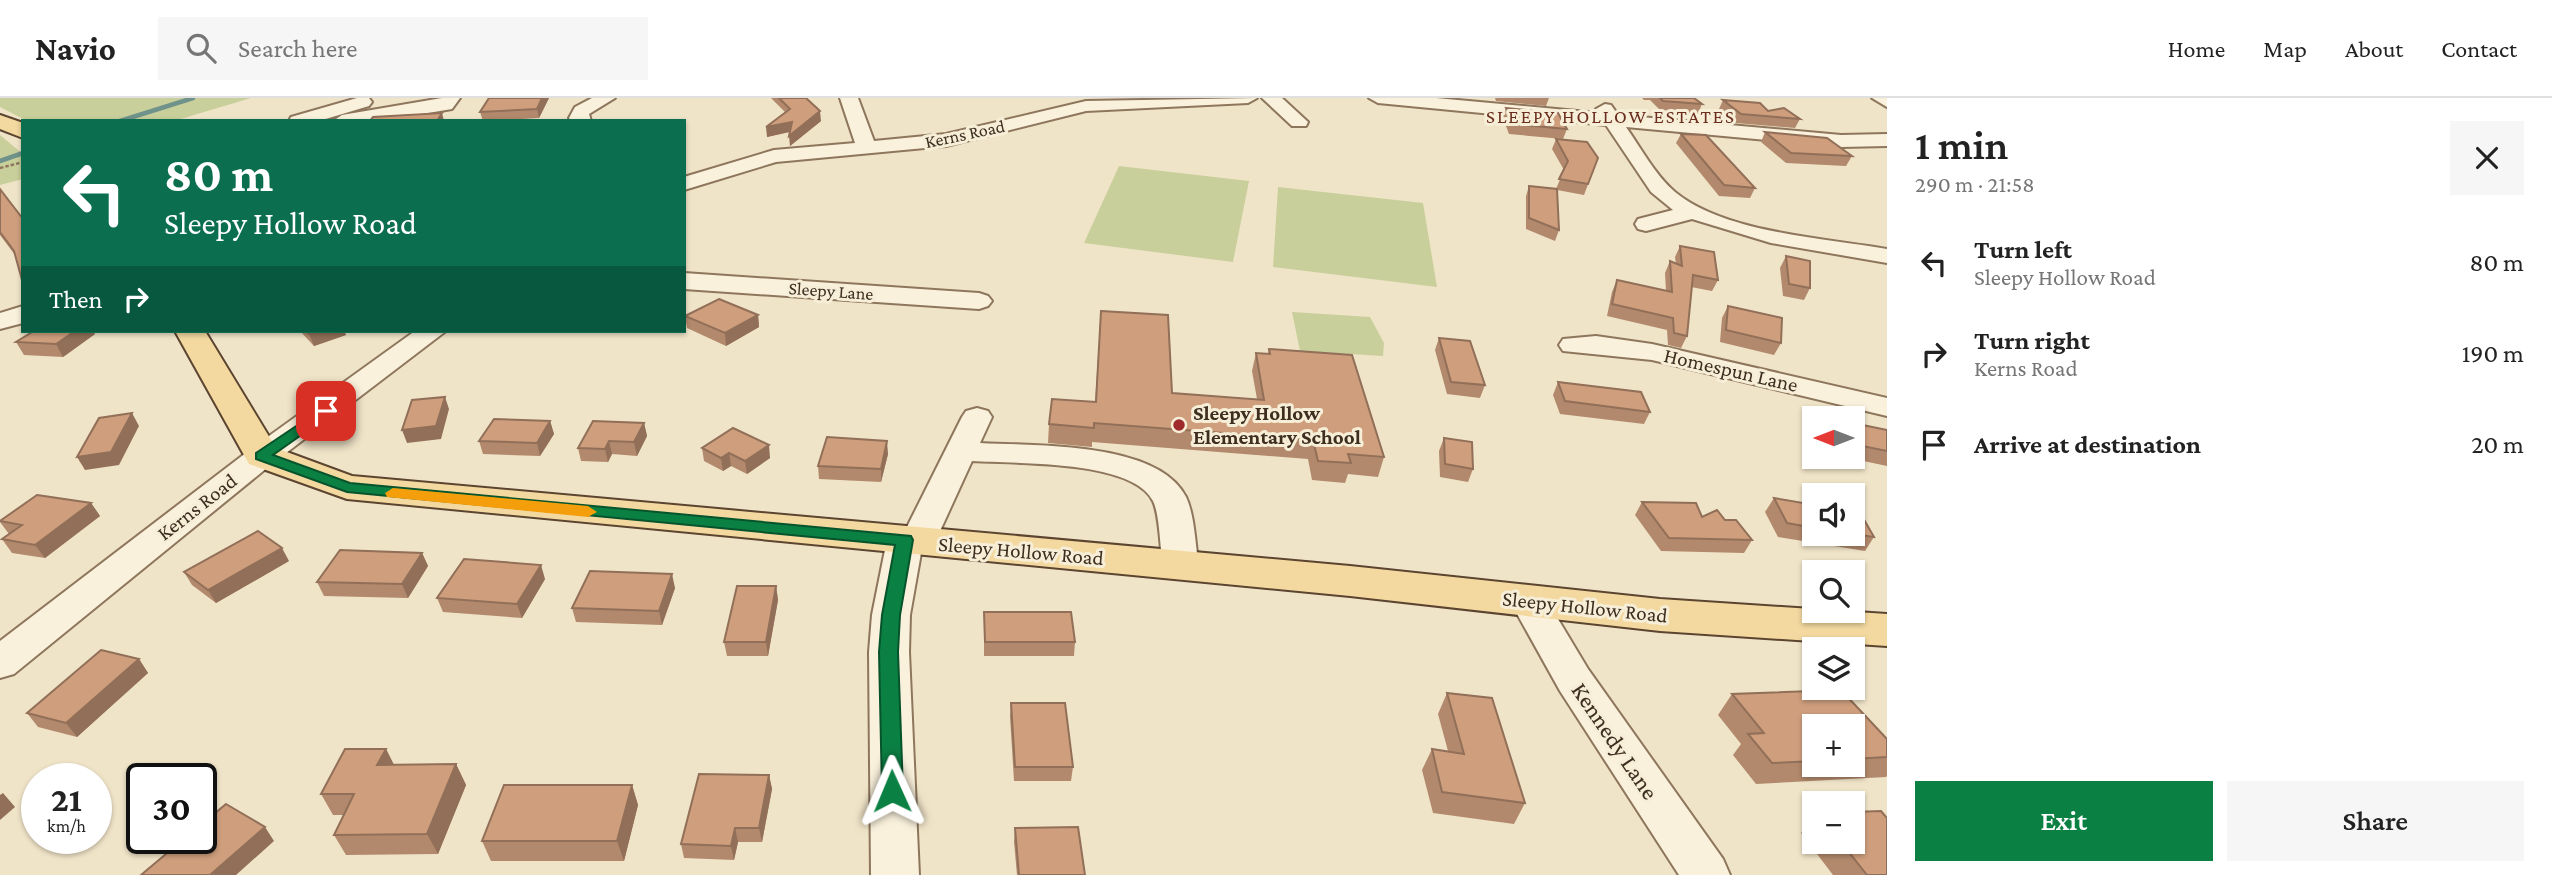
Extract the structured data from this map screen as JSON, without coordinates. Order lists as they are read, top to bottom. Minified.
{"streets":{"main road":["Sleepy Hollow Road"],"street":["Kerns Road","Sleepy Lane","Homespun Lane","Kennedy Lane"]},"crossings":[["Kerns Road","Sleepy Hollow Road"],["Sleepy Hollow Road","Kennedy Lane"]],"districts":["SLEEPY HOLLOW ESTATES"],"places":["Sleepy Hollow Elementary School"],"north":"left","page":{"header":"Navio","search":"Search here","nav":["Home","Map","About","Contact"],"heading":["1 min","290 m · 21:58"],"turn":["80 m","Sleepy Hollow Road"],"list":[{"name":"Turn left","note":"Sleepy Hollow Road","value":"80 m"},{"name":"Turn right","note":"Kerns Road","value":"190 m"},{"name":"Arrive at destination","value":"20 m"}],"then":"Then","map_buttons":["+","−"],"speed":"21 km/h","limit":"30","buttons":["Exit","Share"]}}
